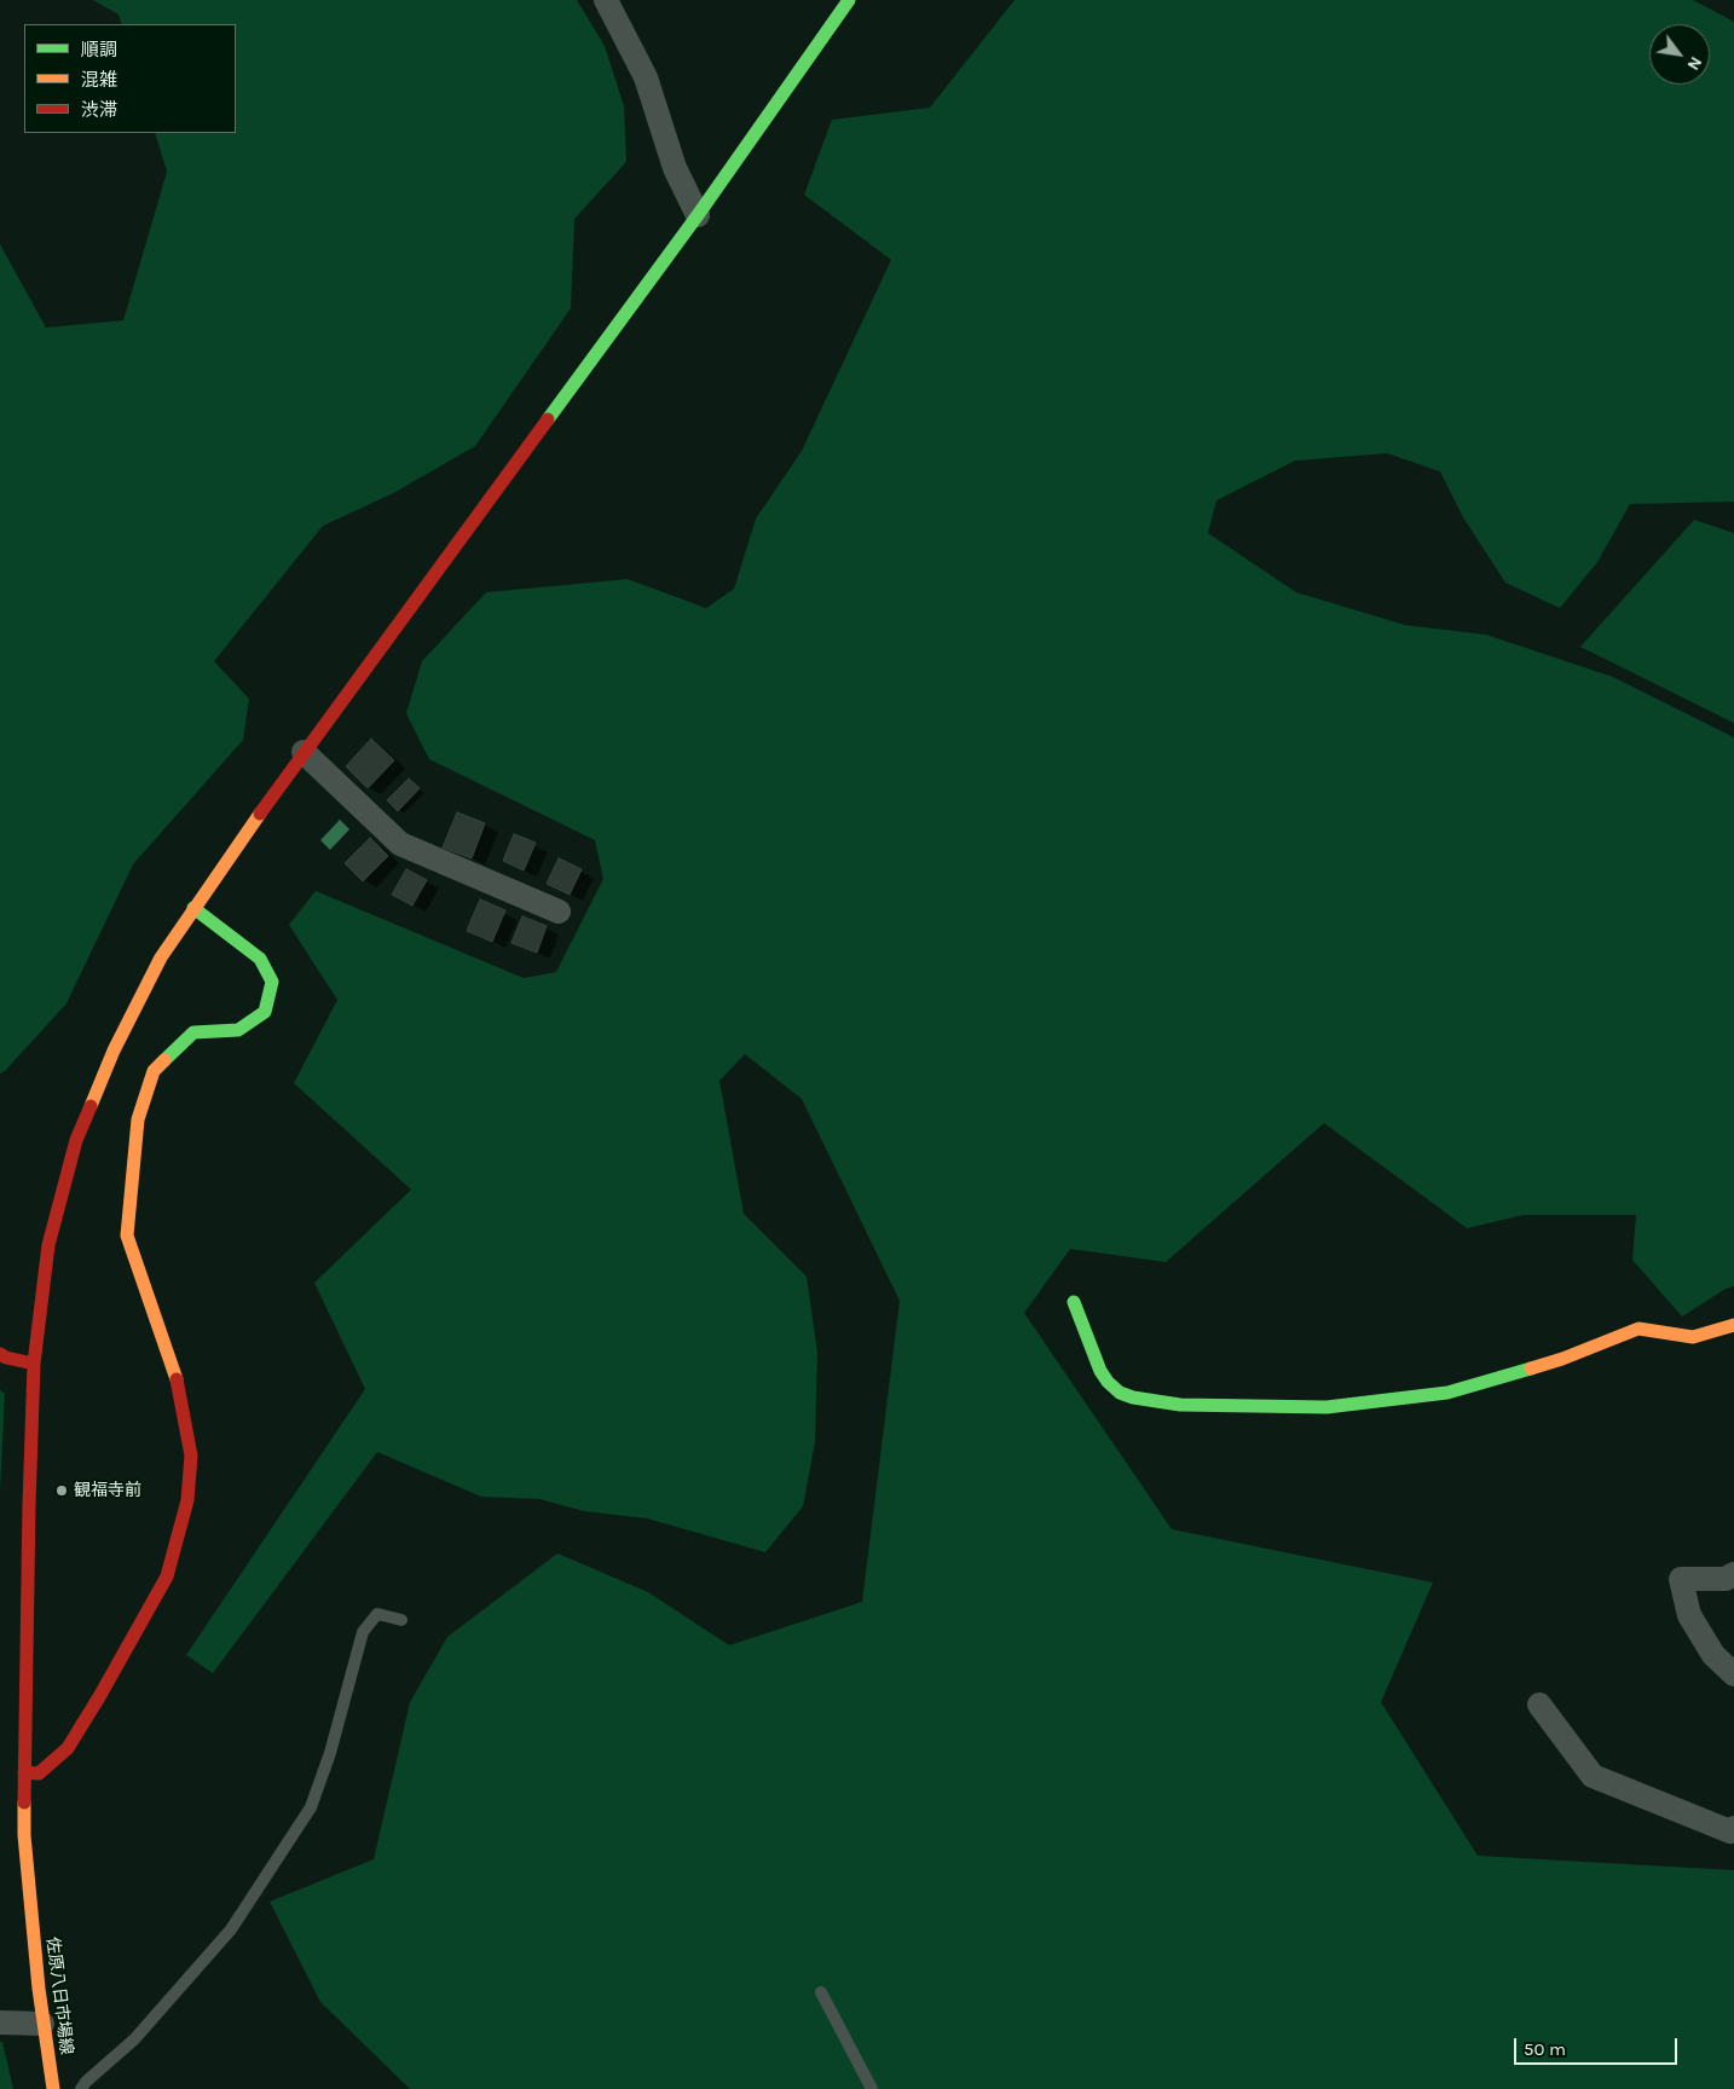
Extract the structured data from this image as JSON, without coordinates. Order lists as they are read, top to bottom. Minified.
{"streets":{"street":["佐原八日市場線"]},"places":["観福寺前"],"legend":["順調","混雑","渋滞"],"scale_bar":"50 m","north":"bottom right"}
